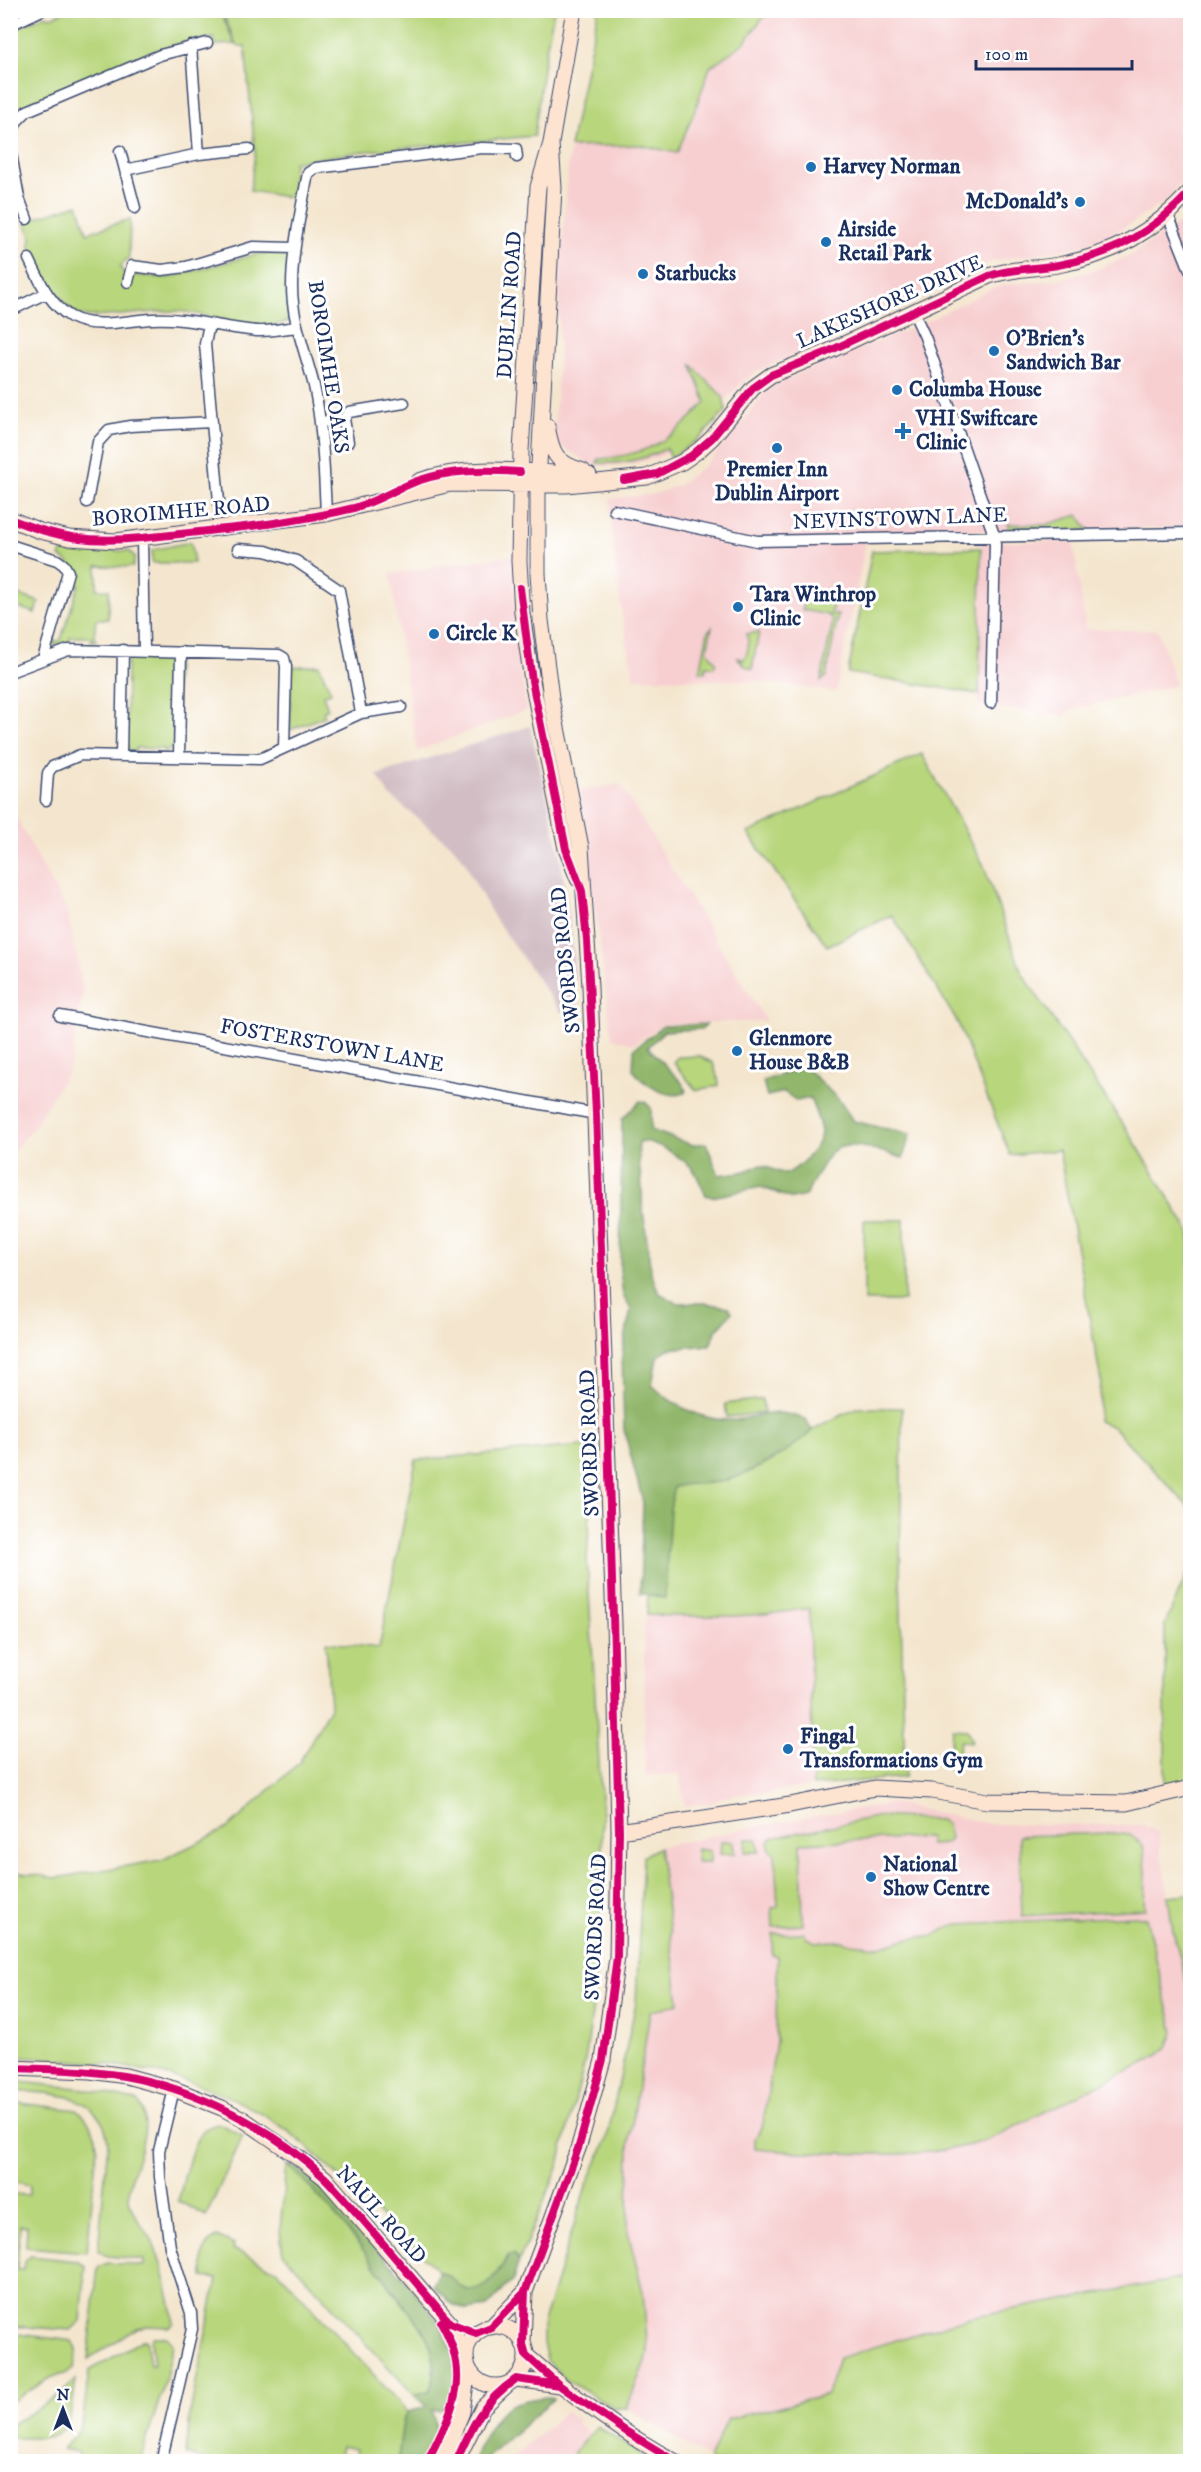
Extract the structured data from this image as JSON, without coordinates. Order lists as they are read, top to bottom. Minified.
{"streets":{"main road":["LAKESHORE DRIVE","DUBLIN ROAD","BOROIMHE ROAD","SWORDS ROAD","NAUL ROAD"],"street":["BOROIMHE OAKS","NEVINSTOWN LANE","FOSTERSTOWN LANE"]},"crossings":[["LAKESHORE DRIVE","DUBLIN ROAD"],["LAKESHORE DRIVE","BOROIMHE ROAD"],["LAKESHORE DRIVE","SWORDS ROAD"],["DUBLIN ROAD","BOROIMHE ROAD"],["DUBLIN ROAD","SWORDS ROAD"],["BOROIMHE OAKS","BOROIMHE ROAD"],["BOROIMHE ROAD","SWORDS ROAD"],["SWORDS ROAD","FOSTERSTOWN LANE"],["SWORDS ROAD","NAUL ROAD"]],"places":{"other":["Harvey Norman","McDonald's","Airside Retail Park","Starbucks","O'Brien's Sandwich Bar","Columba House","Premier Inn Dublin Airport","Tara Winthrop Clinic","Circle K","Glenmore House B&B","Fingal Transformations Gym","National Show Centre"],"health":["VHI Swiftcare Clinic"]},"scale_bar":"100 m","north":"top"}
